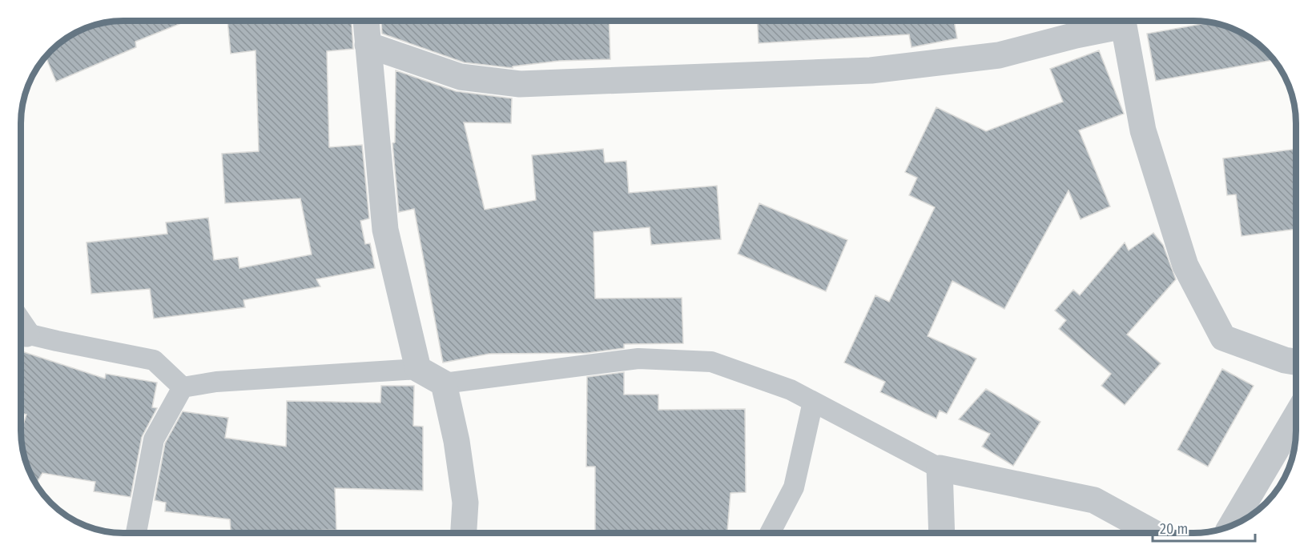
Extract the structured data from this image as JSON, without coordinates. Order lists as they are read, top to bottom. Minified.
{"scale_bar":"20 m"}
